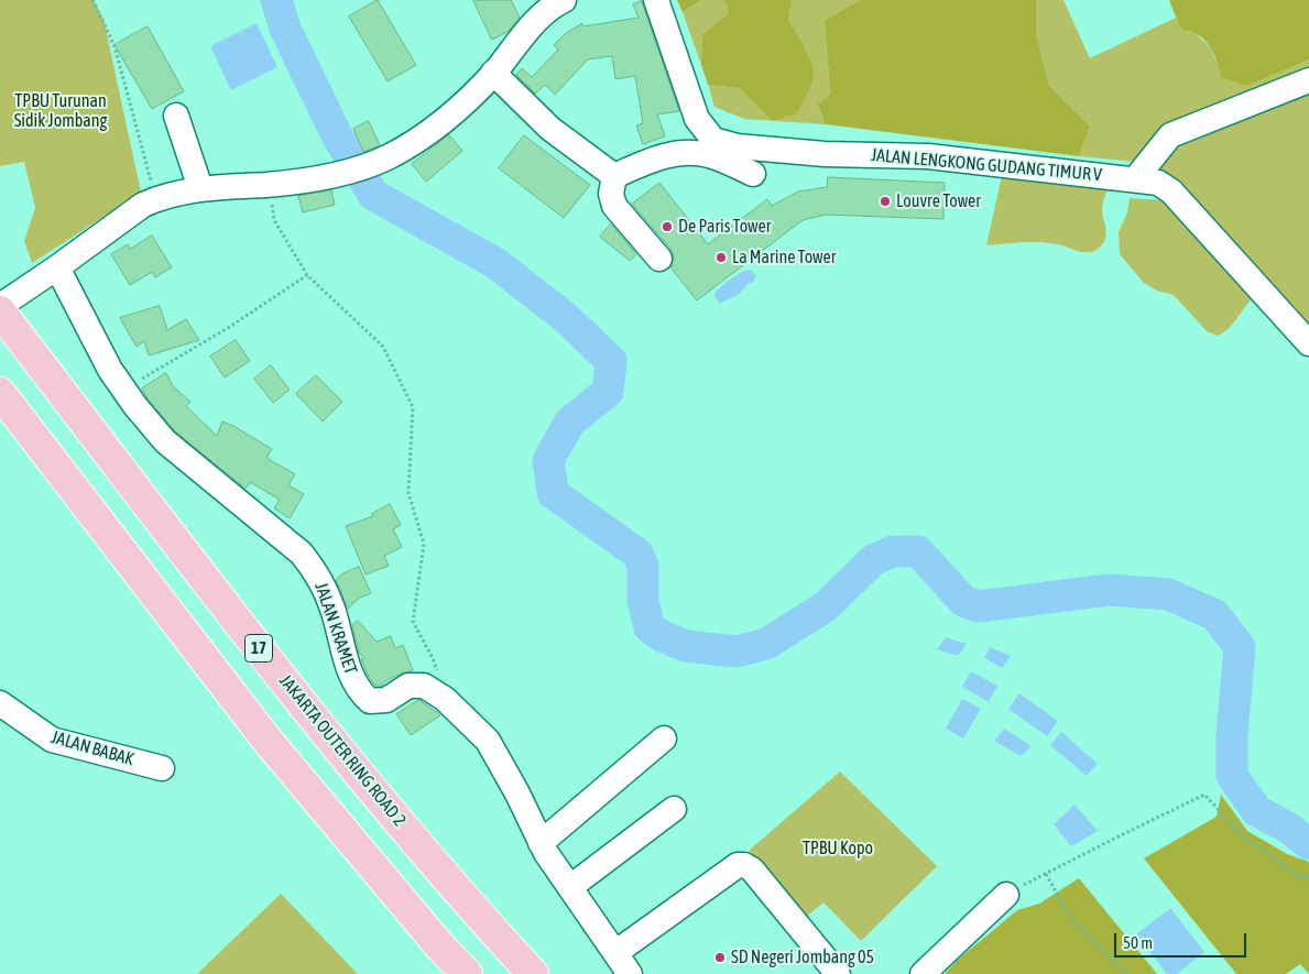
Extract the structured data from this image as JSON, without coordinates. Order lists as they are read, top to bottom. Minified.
{"streets":{"highway":["17","JAKARTA OUTER RING ROAD 2"],"street":["JALAN LENGKONG GUDANG TIMUR V","JALAN KRAMET","JALAN BABAK"]},"parks":["TPBU Turunan Sidik Jombang","TPBU Kopo"],"places":["Louvre Tower","De Paris Tower","La Marine Tower","SD Negeri Jombang 05"],"scale_bar":"50 m"}
